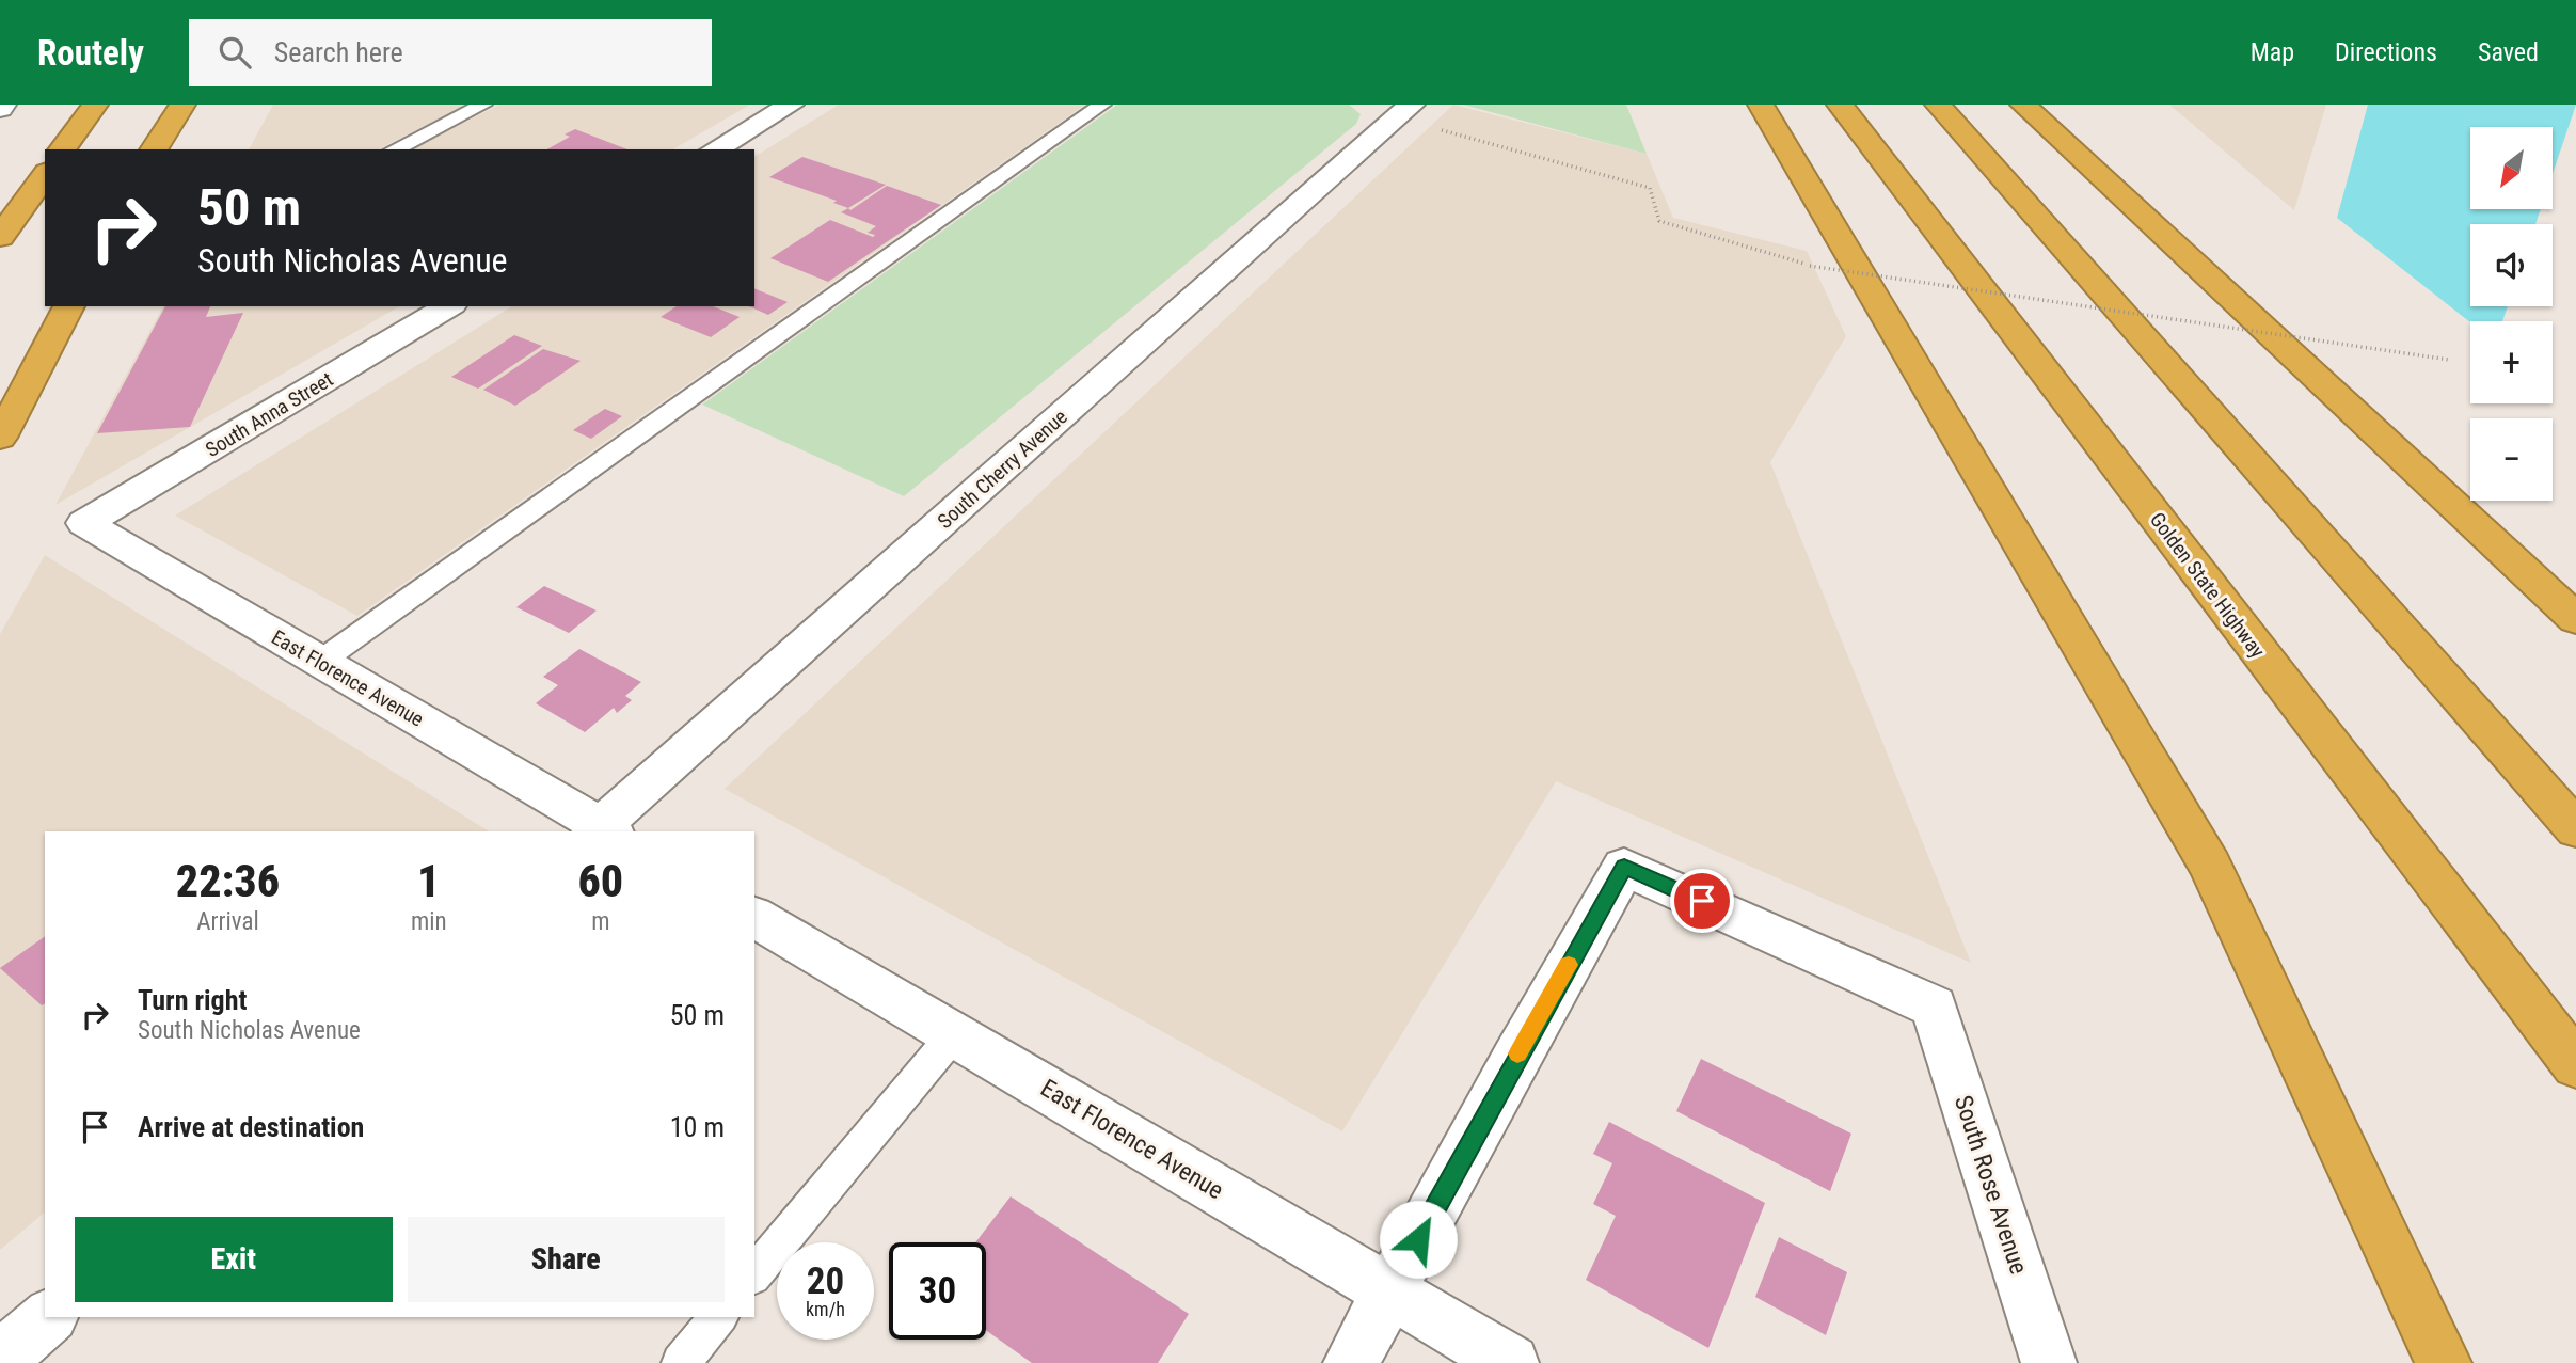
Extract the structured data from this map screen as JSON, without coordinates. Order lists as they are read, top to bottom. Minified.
{"streets":{"highway":["Golden State Highway"],"street":["South Anna Street","South Cherry Avenue","East Florence Avenue","South Rose Avenue"]},"crossings":[["South Anna Street","East Florence Avenue"],["South Cherry Avenue","East Florence Avenue"],["East Florence Avenue","South Rose Avenue"]],"north":"bottom left","page":{"header":"Routely","search":"Search here","nav":["Map","Directions","Saved"],"map_buttons":["+","−"],"turn":["50 m","South Nicholas Avenue"],"eta":["22:36","Arrival","1","min","60","m"],"list":[{"name":"Turn right","note":"South Nicholas Avenue","value":"50 m"},{"name":"Arrive at destination","value":"10 m"}],"buttons":["Exit","Share"],"speed":"20 km/h","limit":"30"}}
